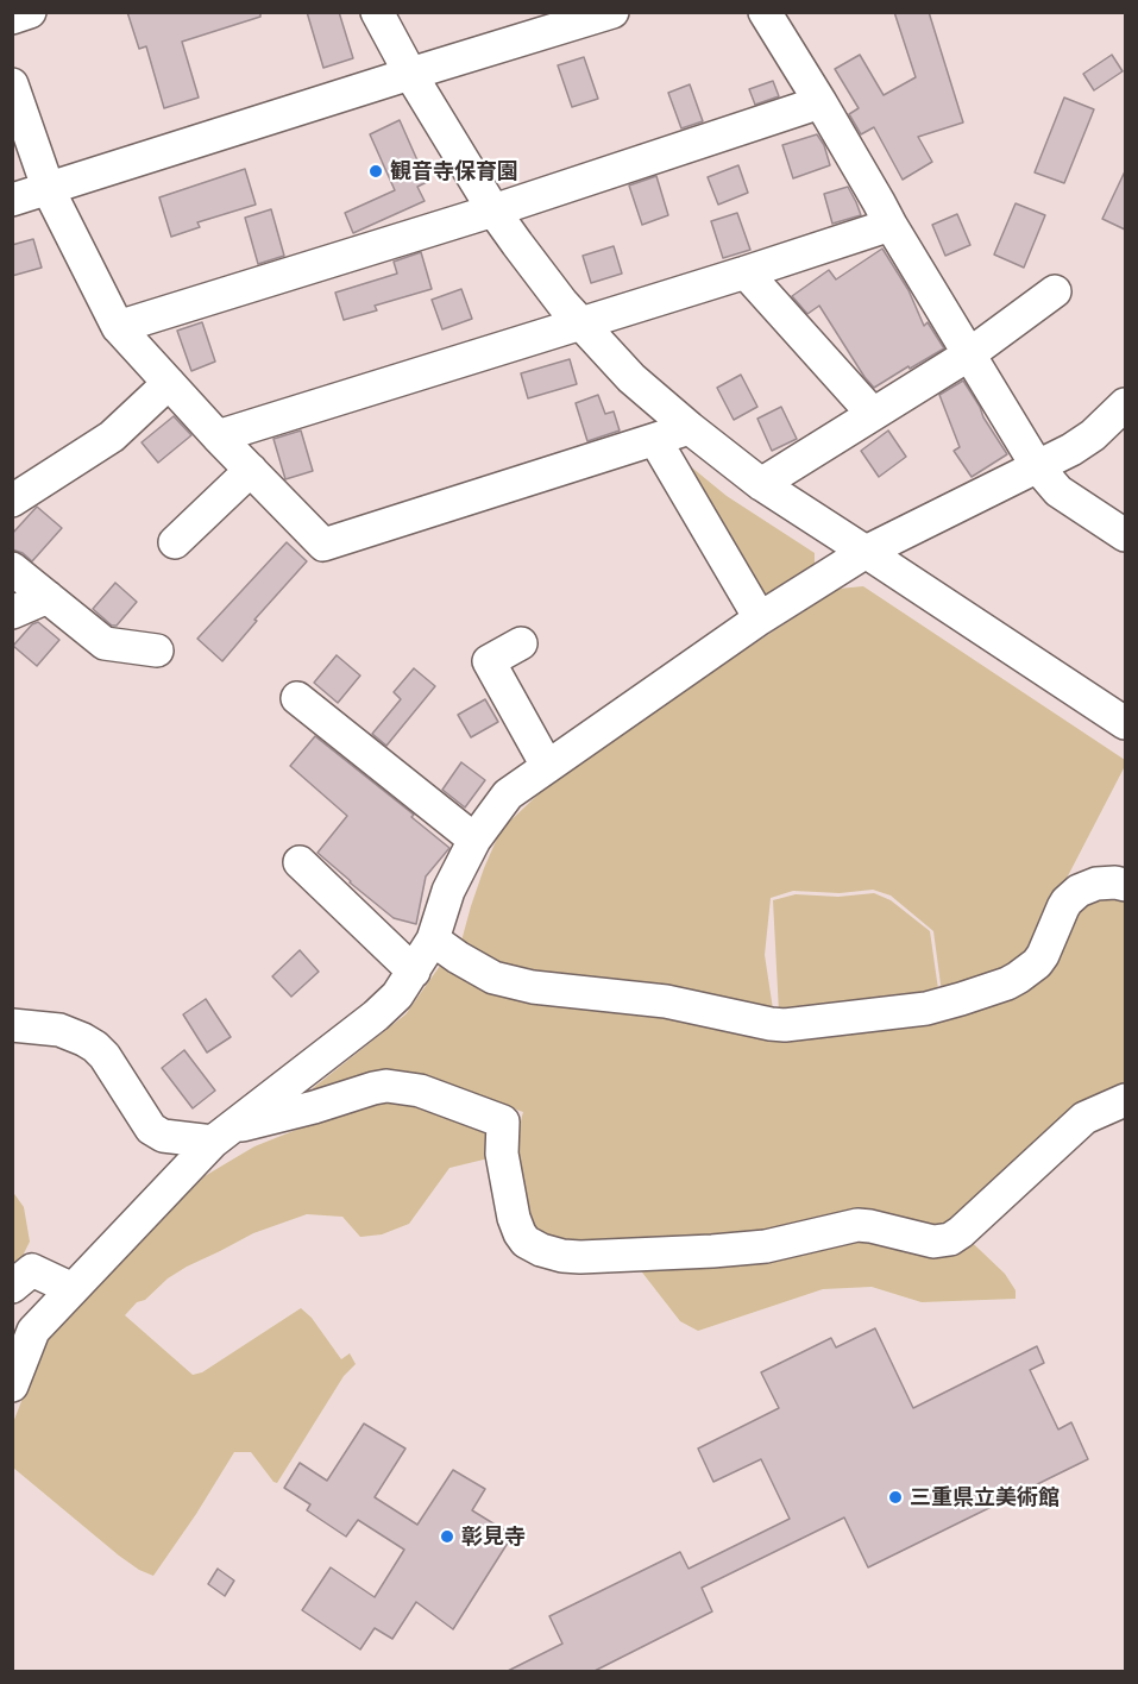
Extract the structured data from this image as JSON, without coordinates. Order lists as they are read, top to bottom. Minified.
{"places":["観音寺保育園","三重県立美術館","彰見寺"]}
